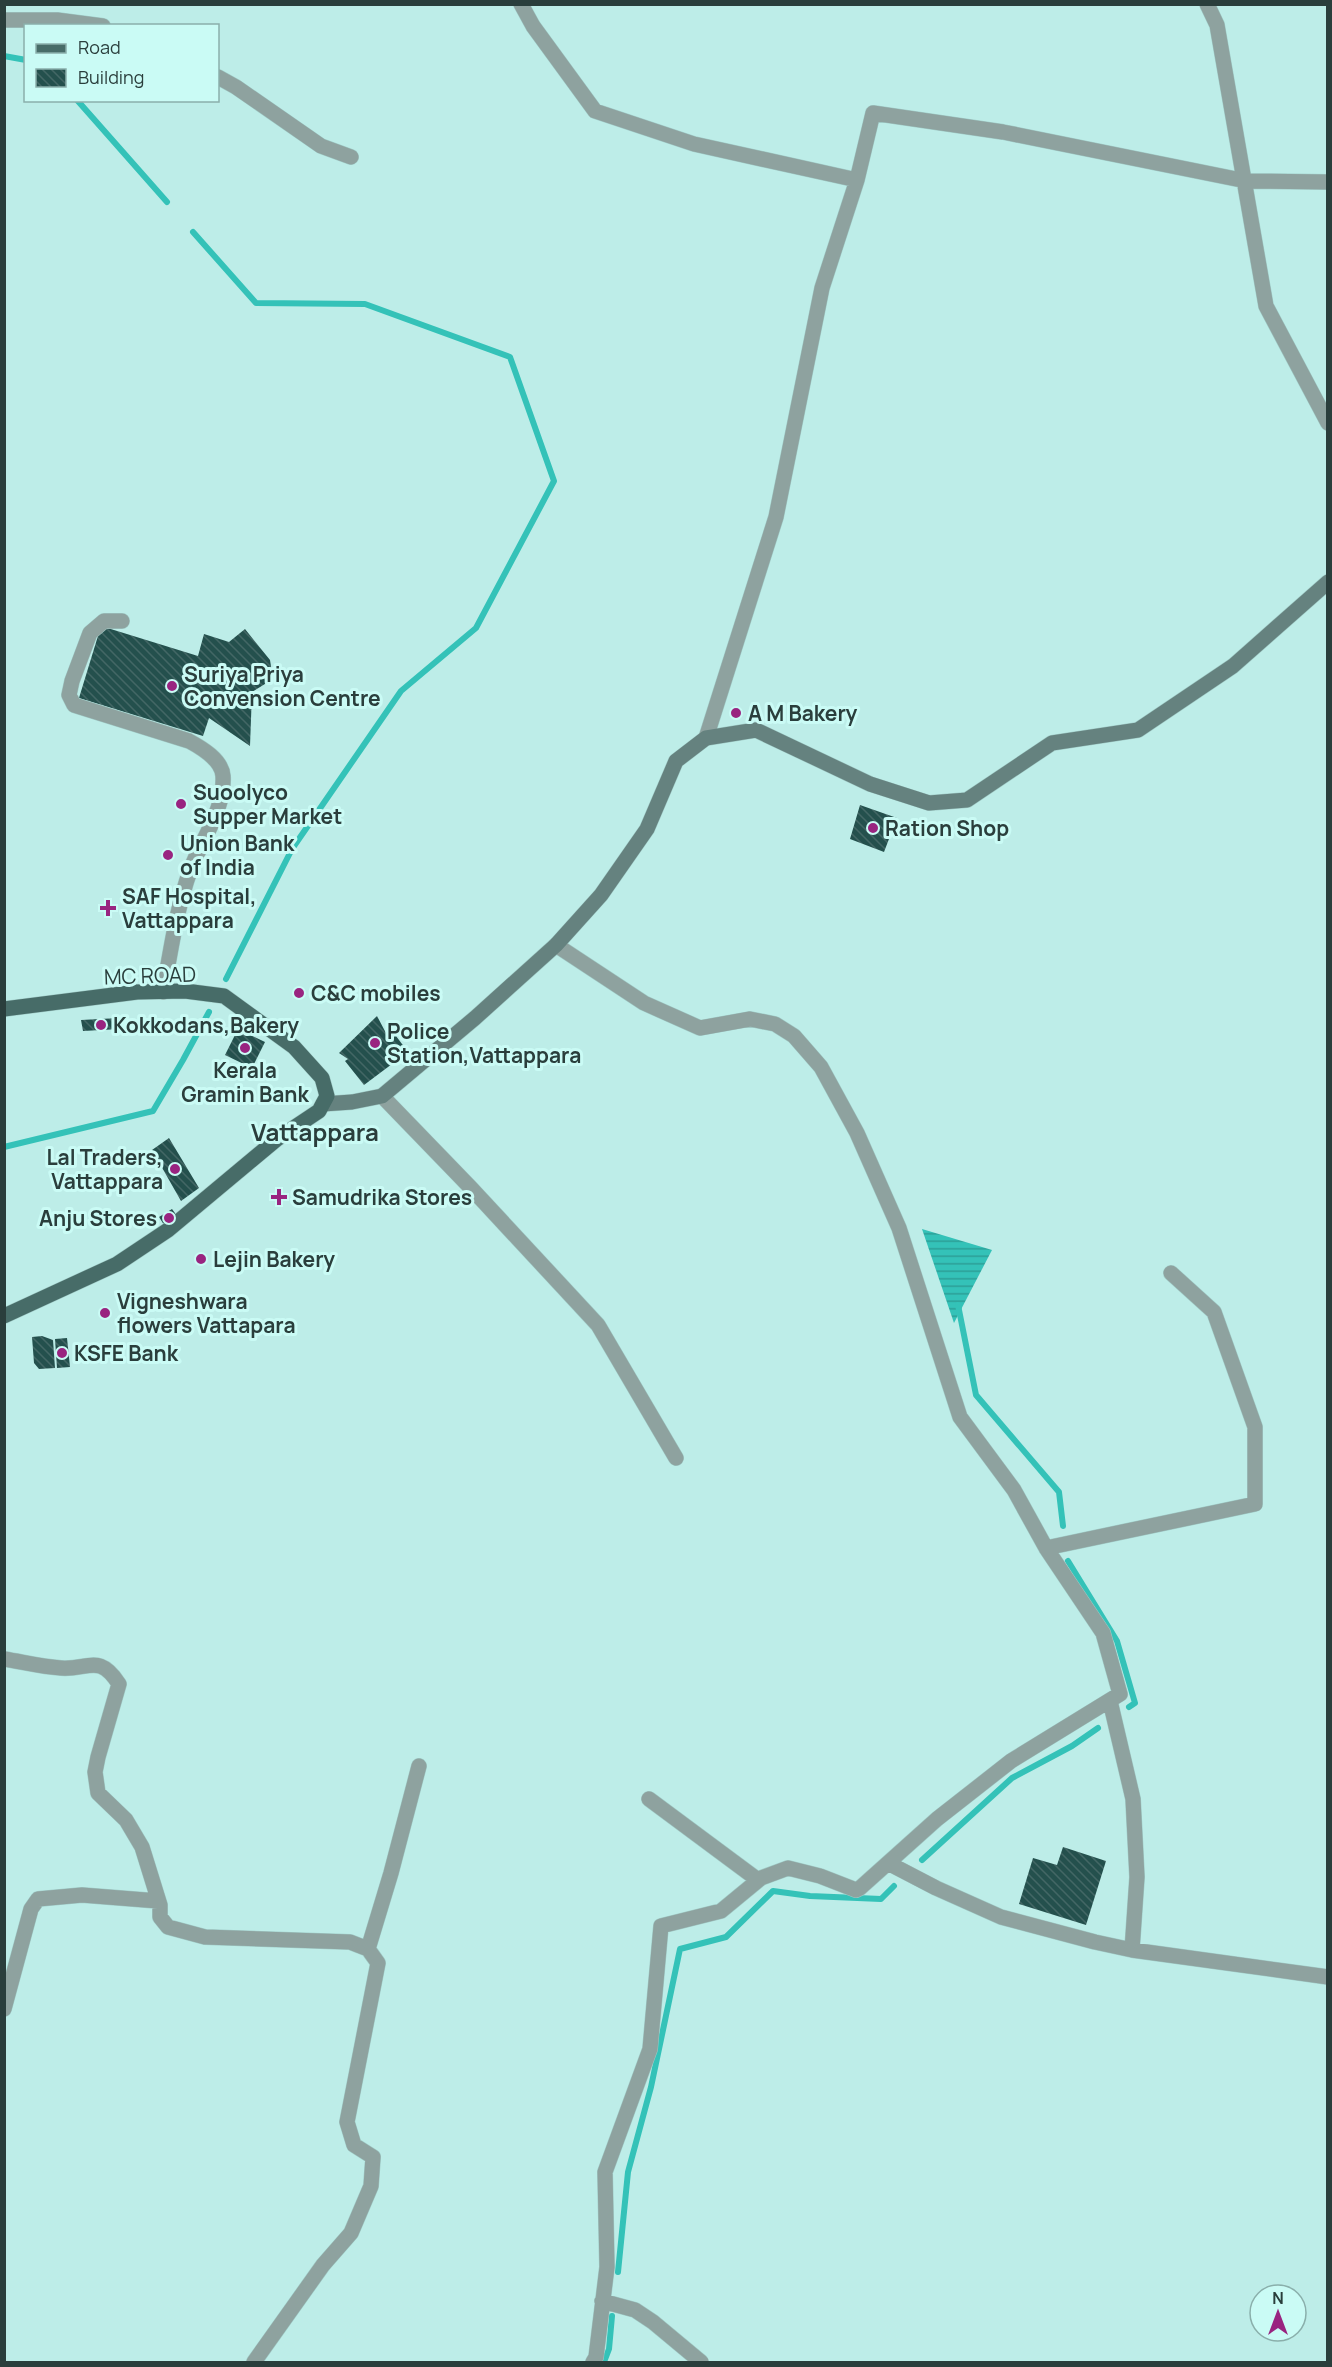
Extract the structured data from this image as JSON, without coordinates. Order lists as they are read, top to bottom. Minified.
{"streets":{"main road":["MC ROAD"]},"districts":["Vattappara"],"places":{"other":["Suriya Priya Convension Centre","A M Bakery","Suoolyco Supper Market","Ration Shop","Union Bank of India","C&C mobiles","Kokkodans,Bakery","Police Station,Vattappara","Kerala Gramin Bank","Lal Traders, Vattappara","Anju Stores","Lejin Bakery","Vigneshwara flowers Vattapara","KSFE Bank"],"health":["SAF Hospital, Vattappara","Samudrika Stores"]},"legend":["Road","Building"],"north":"top"}
